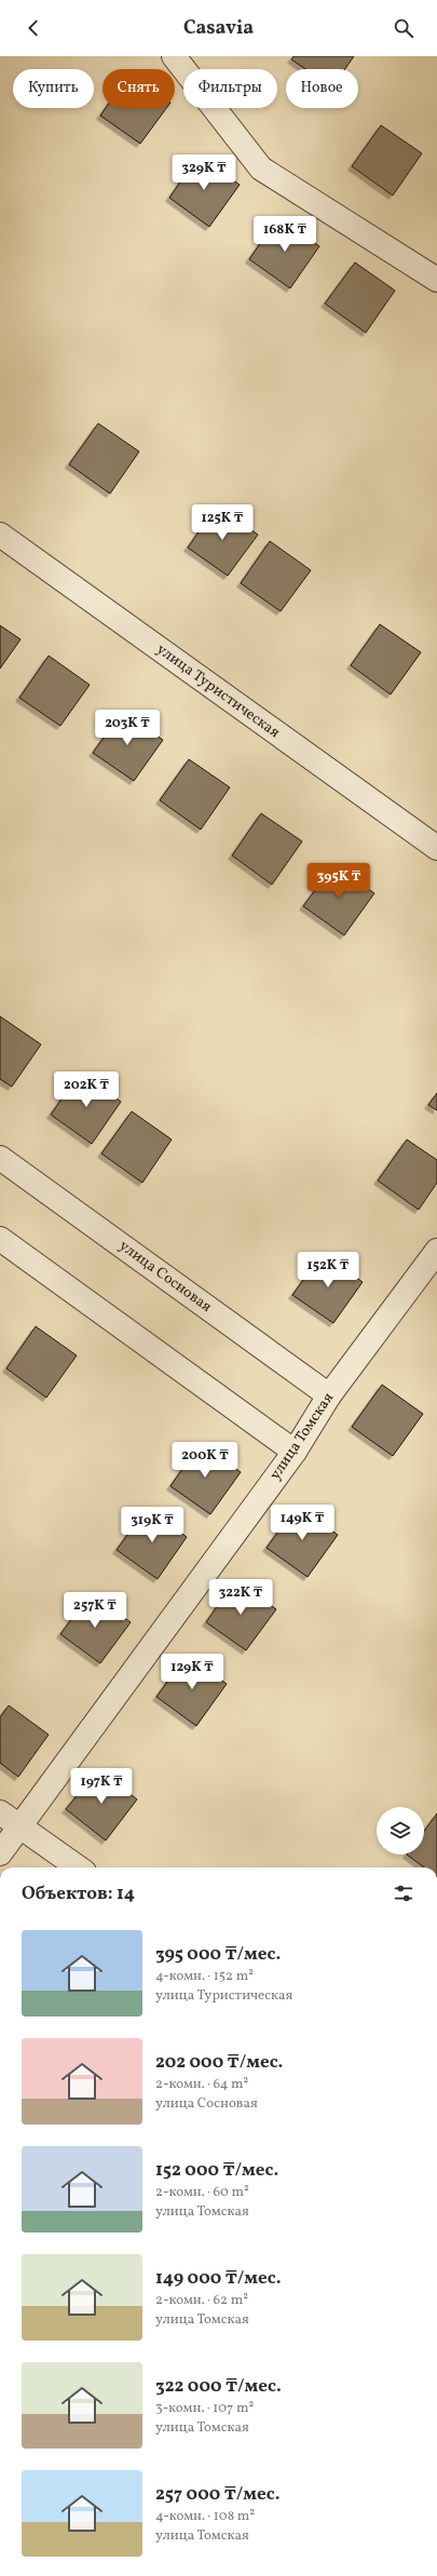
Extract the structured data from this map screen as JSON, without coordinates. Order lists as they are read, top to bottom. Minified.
{"streets":{"street":["улица Туристическая","улица Сосновая","улица Томская"]},"crossings":[["улица Сосновая","улица Томская"]],"page":{"header":"Casavia","chip":["Купить","Снять","Фильтры","Новое"],"price":["329K ₸","168K ₸","125K ₸","203K ₸","395K ₸","202K ₸","152K ₸","200K ₸","149K ₸","319K ₸","322K ₸","257K ₸","129K ₸","197K ₸"],"heading":"Объектов: 14","list":[{"name":"395 000 ₸/мес.","note":"4-комн. · 152 m² · улица Туристическая"},{"name":"202 000 ₸/мес.","note":"2-комн. · 64 m² · улица Сосновая"},{"name":"152 000 ₸/мес.","note":"2-комн. · 60 m² · улица Томская"},{"name":"149 000 ₸/мес.","note":"2-комн. · 62 m² · улица Томская"},{"name":"322 000 ₸/мес.","note":"3-комн. · 107 m² · улица Томская"},{"name":"257 000 ₸/мес.","note":"4-комн. · 108 m² · улица Томская"}]}}
